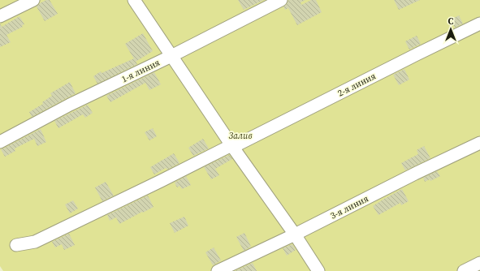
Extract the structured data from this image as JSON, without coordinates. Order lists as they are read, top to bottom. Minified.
{"streets":{"street":["1-я линия","2-я линия","3-я линия"]},"parks":["Залив"],"north":"top"}
